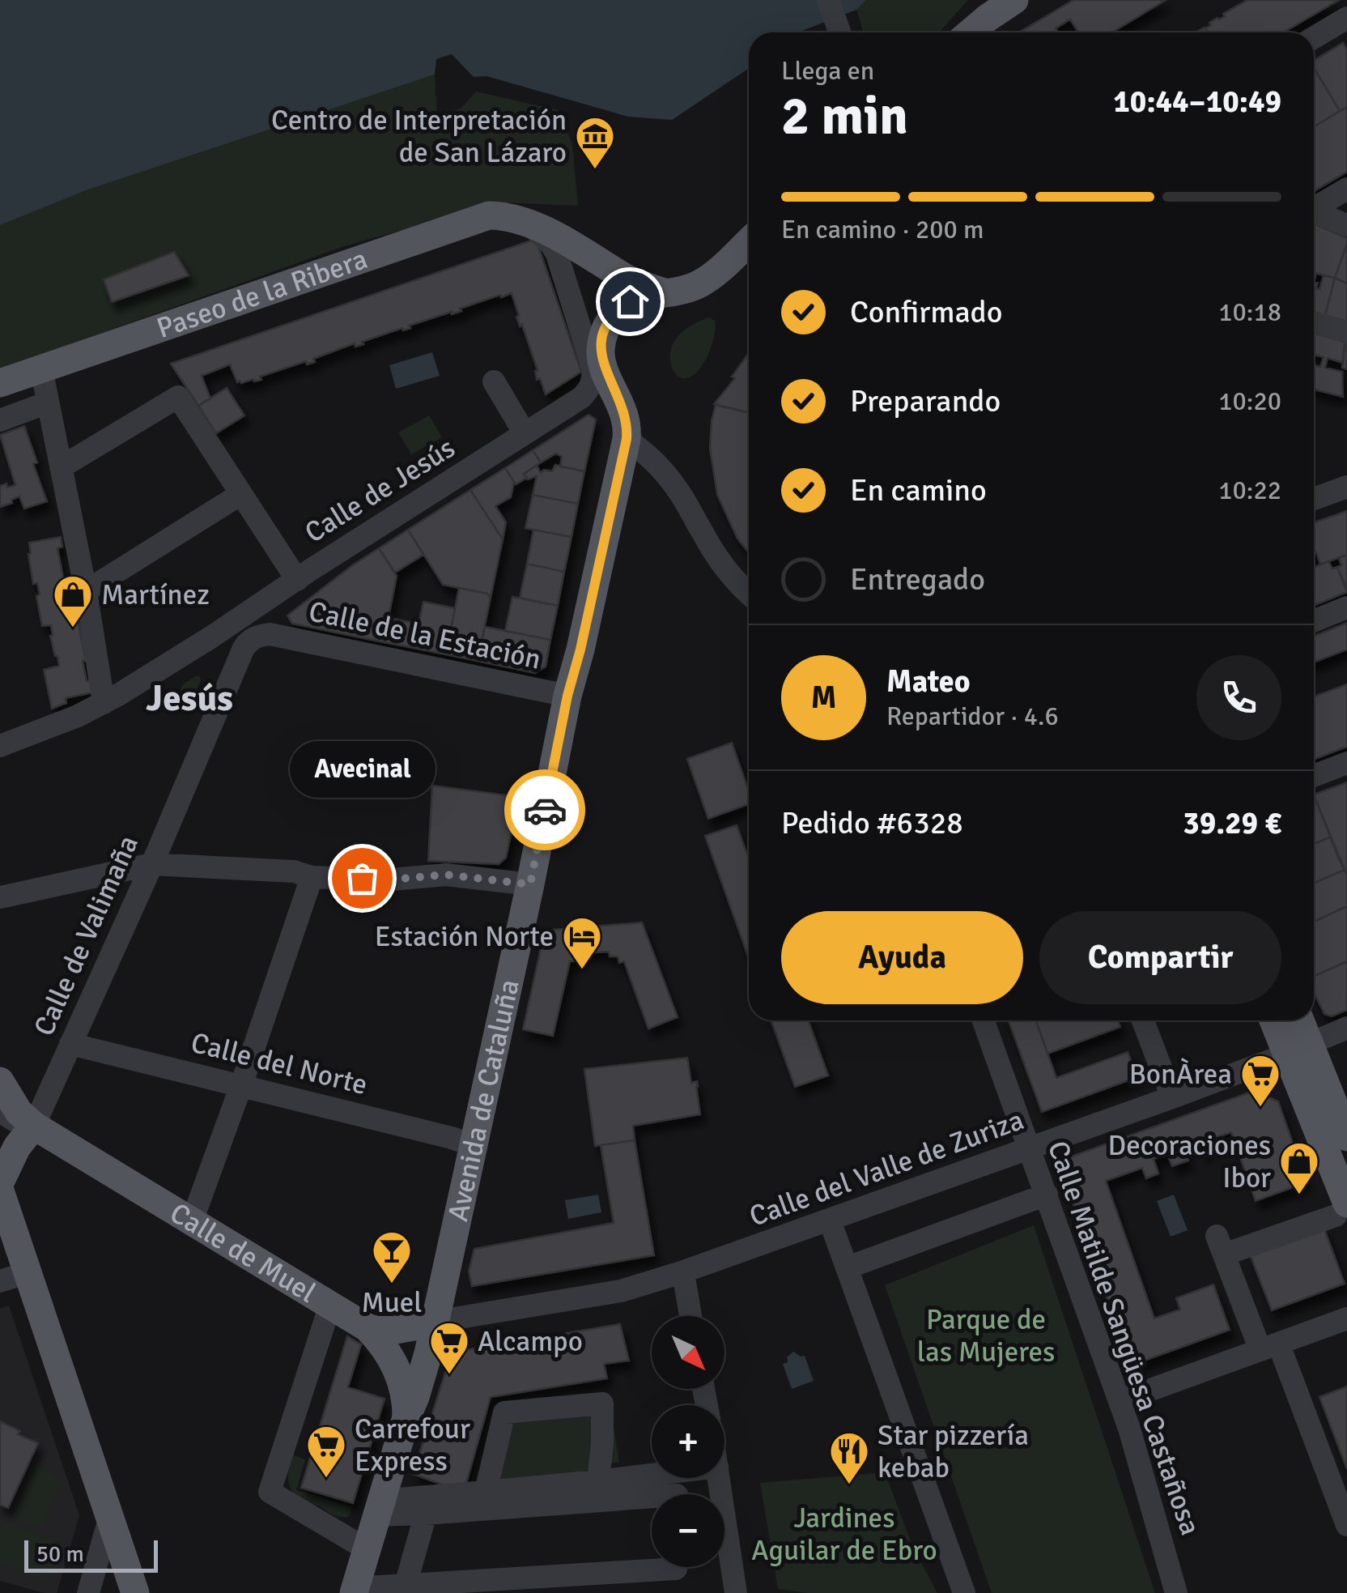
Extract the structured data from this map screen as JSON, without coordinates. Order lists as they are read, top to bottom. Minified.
{"streets":{"main road":["Paseo de la Ribera","Avenida de Cataluña","Calle de Muel"],"street":["Calle de Jesús","Calle de la Estación","Calle de Valimaña","Calle del Norte","Calle del Valle de Zuriza","Calle Matilde Sangüesa Castañosa"]},"crossings":[["Calle de la Estación","Avenida de Cataluña"],["Calle de Valimaña","Calle del Norte"],["Calle de Valimaña","Calle de Muel"],["Calle del Norte","Avenida de Cataluña"],["Avenida de Cataluña","Calle del Valle de Zuriza"],["Avenida de Cataluña","Calle de Muel"],["Calle del Valle de Zuriza","Calle Matilde Sangüesa Castañosa"]],"districts":["Jesús"],"parks":["Parque de las Mujeres","Jardines Aguilar de Ebro"],"places":{"museum":["Centro de Interpretación de San Lázaro"],"shop":["Martínez","Decoraciones Ibor"],"other":["Avecinal"],"hotel":["Estación Norte"],"supermarket":["BonÀrea","Alcampo","Carrefour Express"],"bar":["Muel"],"restaurant":["Star pizzería kebab"]},"scale_bar":"50 m","north":"bottom right","page":{"heading":["2 min","Llega en","10:44–10:49"],"panel":["Mateo","Repartidor · 4.6","Pedido #6328","39.29 €"],"bar":"En camino · 200 m","list":[["Confirmado","10:18"],["Preparando","10:20"],["En camino","10:22"],"Entregado"],"round":"M","bubble":"Avecinal","buttons":["Ayuda","Compartir"],"map_buttons":["+","−"],"scale":"50 m"}}
